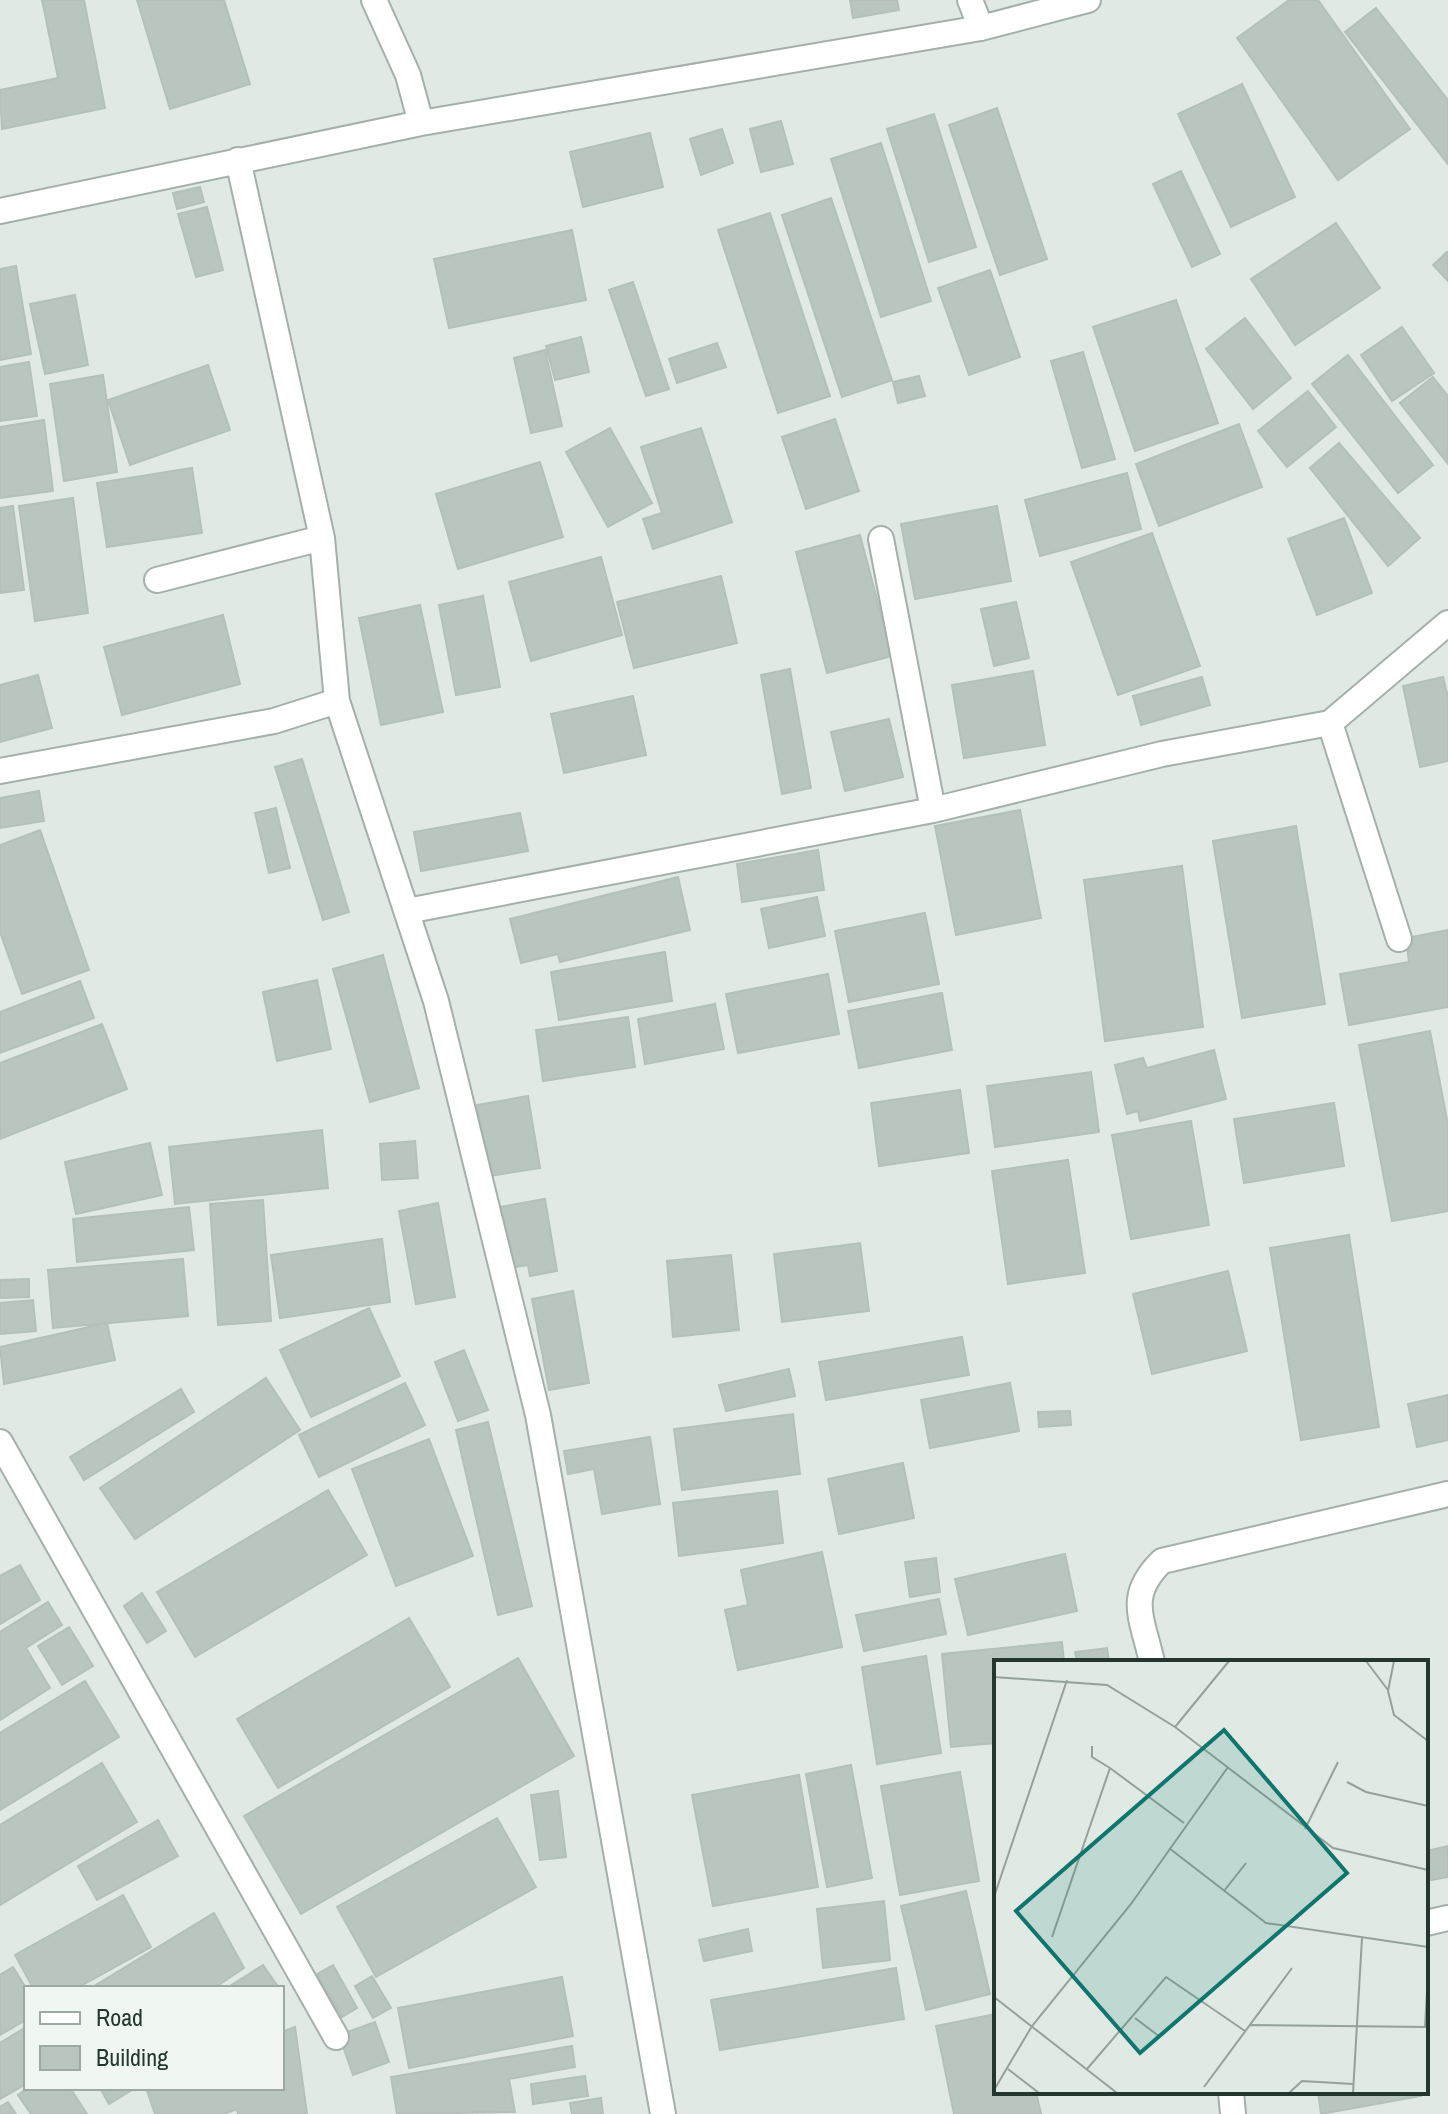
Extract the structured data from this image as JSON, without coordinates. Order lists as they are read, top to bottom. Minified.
{"legend":["Road","Building"]}
